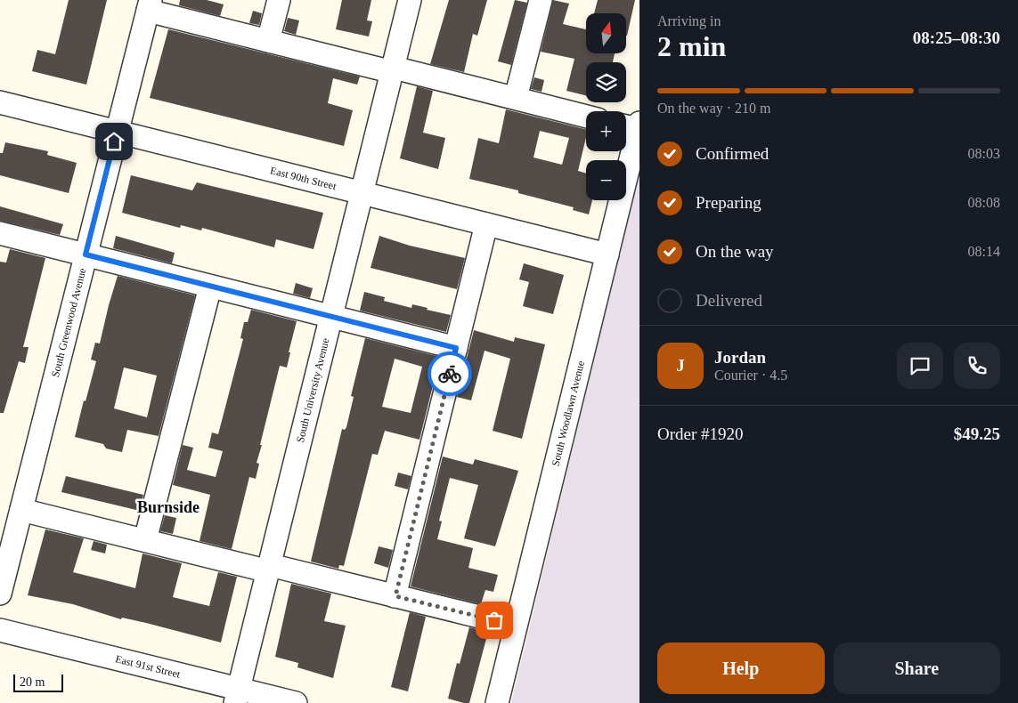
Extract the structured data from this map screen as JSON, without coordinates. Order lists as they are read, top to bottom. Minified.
{"streets":{"street":["East 90th Street","South Greenwood Avenue","South University Avenue","South Woodlawn Avenue","East 91st Street"]},"crossings":[["East 90th Street","South Greenwood Avenue"],["East 90th Street","South University Avenue"],["East 90th Street","South Woodlawn Avenue"],["South University Avenue","East 91st Street"]],"districts":["Burnside"],"scale_bar":"20 m","north":"top","page":{"heading":["2 min","Arriving in","08:25–08:30"],"panel":["Jordan","Courier · 4.5","Order #1920","$49.25"],"map_buttons":["+","−"],"bar":"On the way · 210 m","list":[["Confirmed","08:03"],["Preparing","08:08"],["On the way","08:14"],"Delivered"],"round":"J","buttons":["Help","Share"],"scale":"20 m"}}
